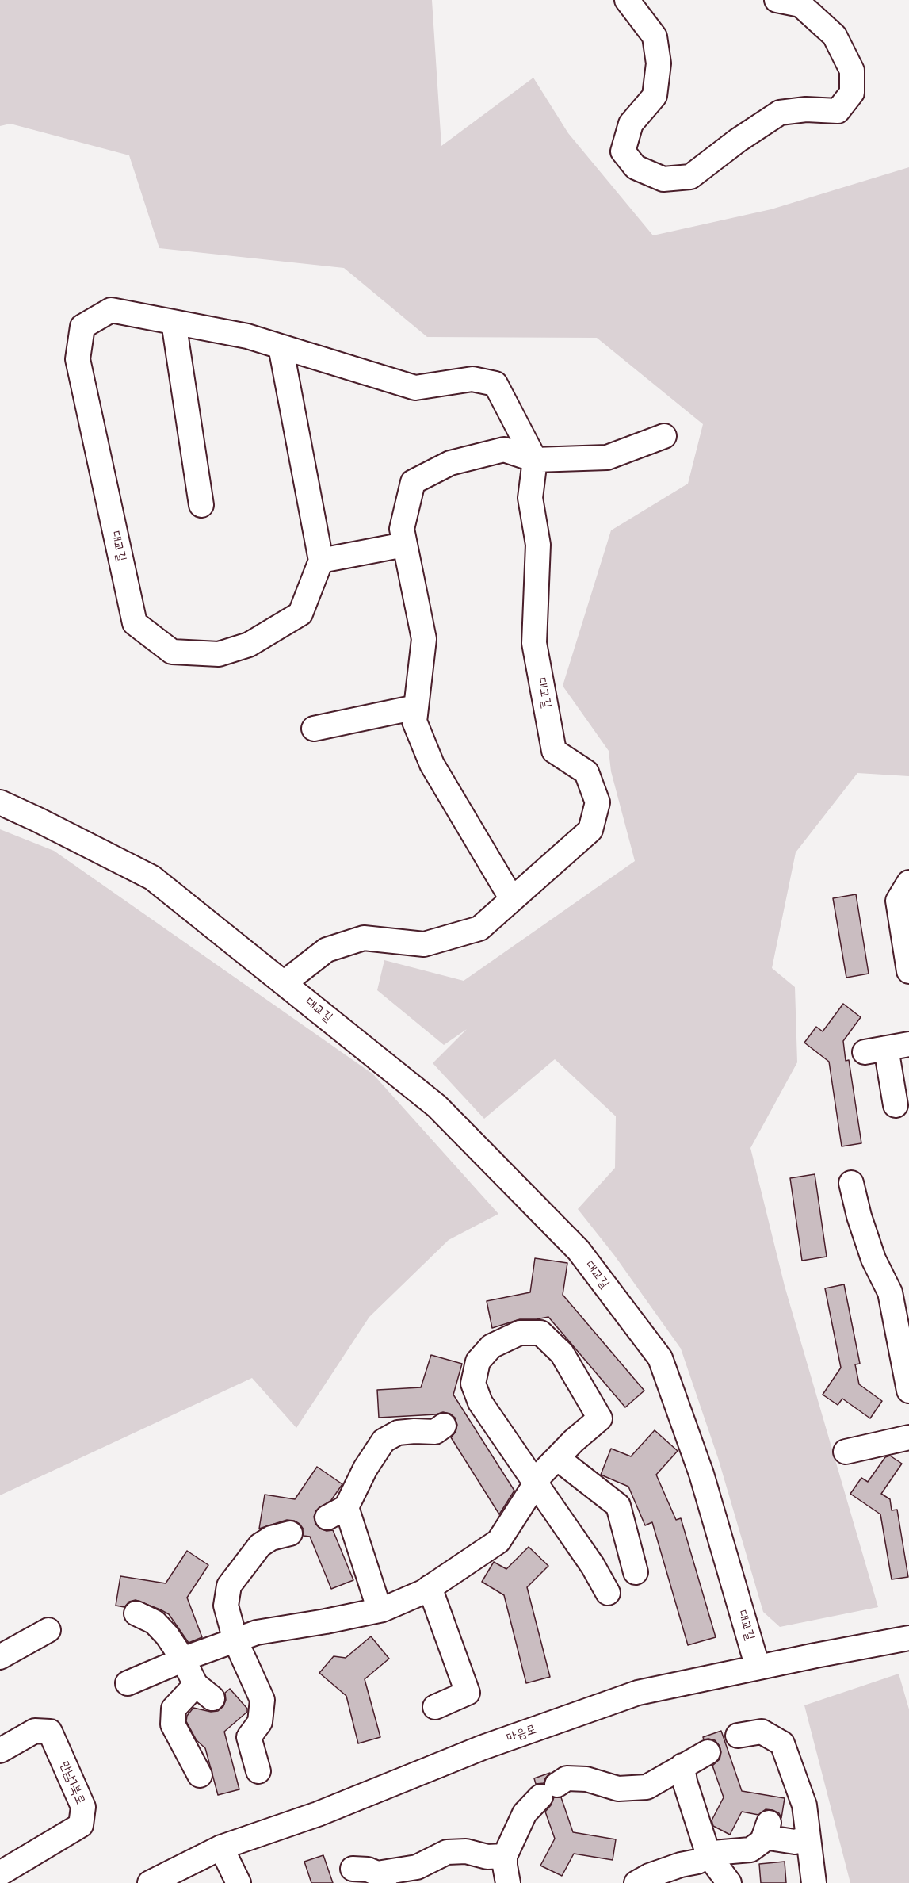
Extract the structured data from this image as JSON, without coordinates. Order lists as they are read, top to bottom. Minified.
{"streets":{"street":["대교길","마음로","만남1북로"]},"crossings":[["대교길","마음로"]]}
